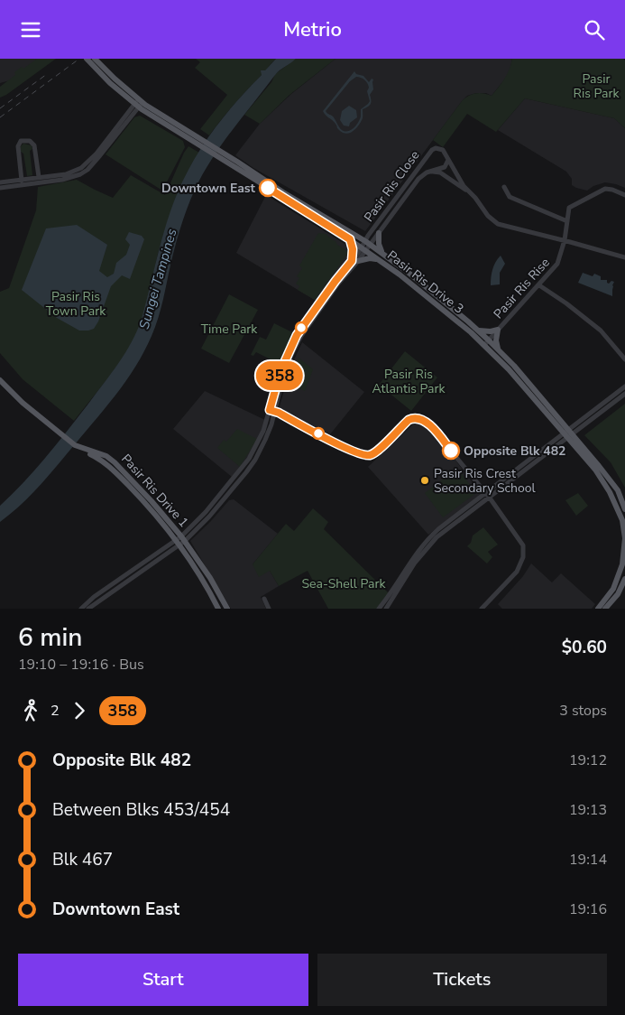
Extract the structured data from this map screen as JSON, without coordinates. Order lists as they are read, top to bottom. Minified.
{"streets":{"main road":["Pasir Ris Drive 3","Pasir Ris Drive 1"],"street":["Pasir Ris Close","Pasir Ris Rise"]},"crossings":[["Pasir Ris Close","Pasir Ris Drive 3"],["Pasir Ris Drive 3","Pasir Ris Rise"]],"water":["Sungei Tampines"],"parks":["Pasir Ris Park","Pasir Ris Town Park","Time Park","Pasir Ris Atlantis Park","Sea-Shell Park"],"places":["Downtown East","Opposite Blk 482","Pasir Ris Crest Secondary School"],"lines":["bus line 358"],"page":{"header":"Metrio","on_map":"358","heading":["6 min","19:10 – 19:16 · Bus","$0.60"],"legs":["2","358","3 stops"],"list":[{"name":"Opposite Blk 482","value":"19:12"},{"name":"Between Blks 453/454","value":"19:13"},{"name":"Blk 467","value":"19:14"},{"name":"Downtown East","value":"19:16"}],"buttons":["Start","Tickets"]}}
